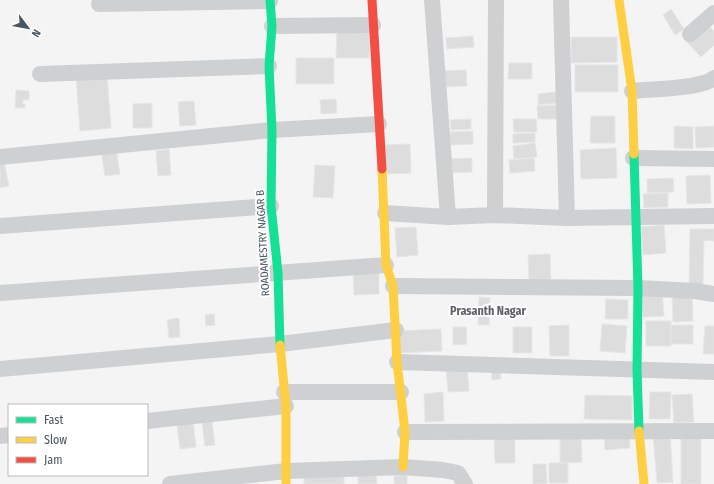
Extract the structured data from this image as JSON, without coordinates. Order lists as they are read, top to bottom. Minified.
{"streets":{"street":["ROADAMESTRY NAGAR B"]},"districts":["Prasanth Nagar"],"legend":["Fast","Slow","Jam"],"north":"bottom right"}
